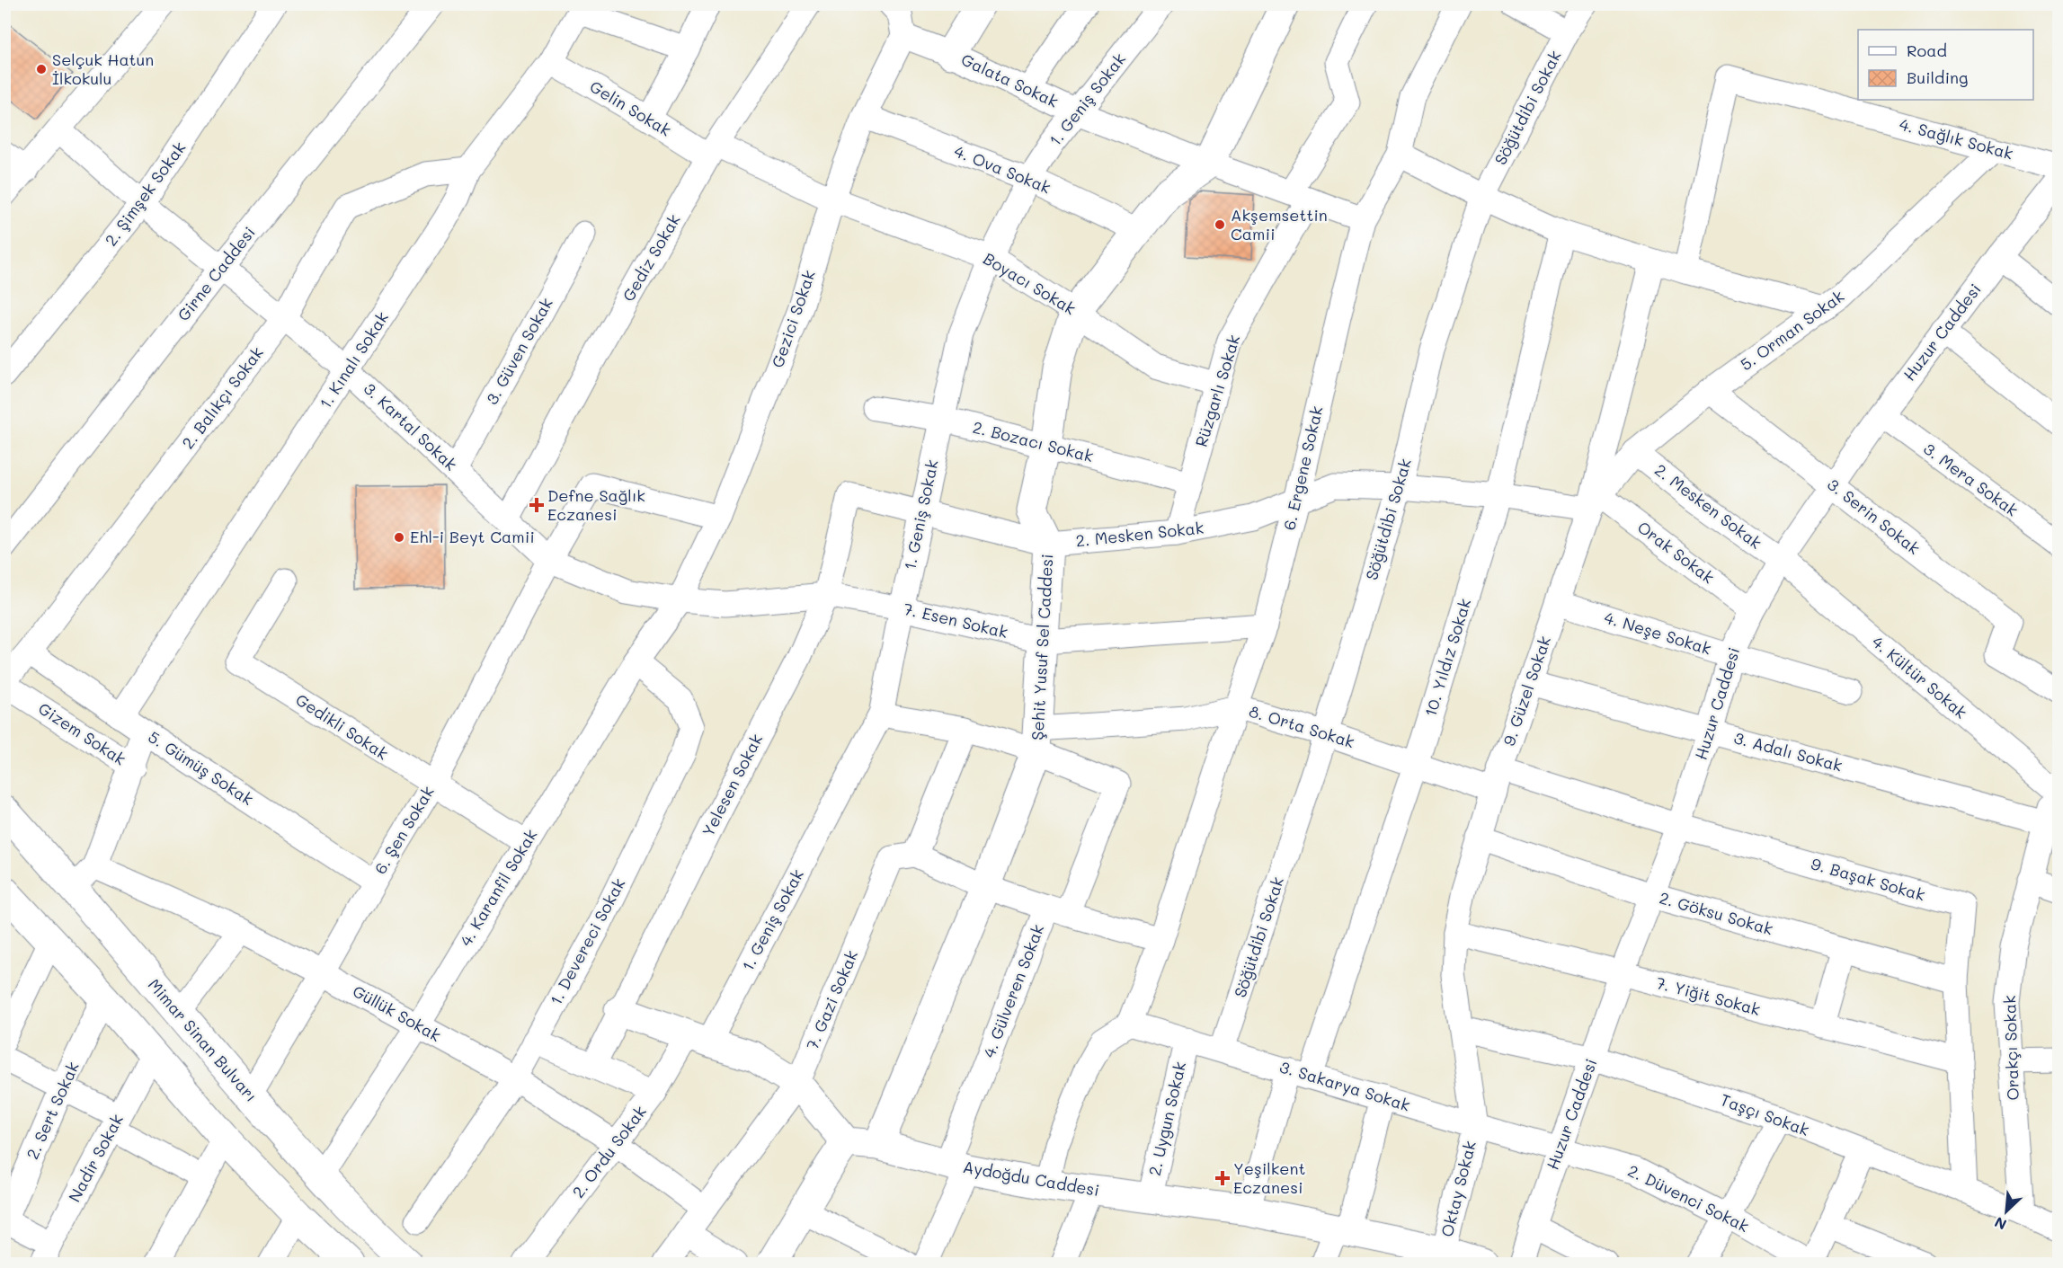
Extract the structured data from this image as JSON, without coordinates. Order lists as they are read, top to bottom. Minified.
{"streets":{"main road":["Şehit Yusuf Sel Caddesi","Mimar Sinan Bulvarı","Aydoğdu Caddesi"],"street":["Galata Sokak","1. Geniş Sokak","Söğütdibi Sokak","Gelin Sokak","4. Sağlık Sokak","4. Ova Sokak","2. Şimşek Sokak","Gediz Sokak","Girne Caddesi","Boyacı Sokak","Gezici Sokak","5. Orman Sokak","Huzur Caddesi","3. Güven Sokak","1. Kınalı Sokak","Rüzgarlı Sokak","2. Balıkçı Sokak","3. Kartal Sokak","2. Bozacı Sokak","6. Ergene Sokak","3. Mera Sokak","2. Mesken Sokak","3. Serin Sokak","Orak Sokak","7. Esen Sokak","4. Neşe Sokak","10. Yıldız Sokak","4. Kültür Sokak","9. Güzel Sokak","Gedikli Sokak","8. Orta Sokak","Gizem Sokak","3. Adalı Sokak","5. Gümüş Sokak","Yelesen Sokak","6. Şen Sokak","9. Başak Sokak","4. Karanfil Sokak","2. Göksu Sokak","1. Devereci Sokak","4. Gülveren Sokak","7. Yiğit Sokak","7. Gazi Sokak","Güllük Sokak","Orakçı Sokak","3. Sakarya Sokak","2. Sert Sokak","Taşçı Sokak","2. Uygun Sokak","2. Ordu Sokak","Nadir Sokak","Oktay Sokak","2. Düvenci Sokak"]},"crossings":[["Galata Sokak","1. Geniş Sokak"],["Galata Sokak","Gezici Sokak"],["Galata Sokak","Rüzgarlı Sokak"],["Galata Sokak","6. Ergene Sokak"],["Galata Sokak","Şehit Yusuf Sel Caddesi"],["1. Geniş Sokak","4. Ova Sokak"],["1. Geniş Sokak","Boyacı Sokak"],["1. Geniş Sokak","2. Bozacı Sokak"],["1. Geniş Sokak","2. Mesken Sokak"],["1. Geniş Sokak","7. Esen Sokak"],["1. Geniş Sokak","2. Ordu Sokak"],["Söğütdibi Sokak","2. Mesken Sokak"],["Söğütdibi Sokak","8. Orta Sokak"],["Söğütdibi Sokak","3. Sakarya Sokak"],["Gelin Sokak","Gediz Sokak"],["Gelin Sokak","Boyacı Sokak"],["Gelin Sokak","Gezici Sokak"],["Gelin Sokak","1. Kınalı Sokak"],["4. Sağlık Sokak","5. Orman Sokak"],["4. Ova Sokak","Gezici Sokak"],["4. Ova Sokak","Şehit Yusuf Sel Caddesi"],["2. Şimşek Sokak","3. Kartal Sokak"],["Gediz Sokak","3. Kartal Sokak"],["Girne Caddesi","3. Kartal Sokak"],["Boyacı Sokak","Gezici Sokak"],["Boyacı Sokak","Rüzgarlı Sokak"],["Boyacı Sokak","Şehit Yusuf Sel Caddesi"],["Gezici Sokak","3. Kartal Sokak"],["Gezici Sokak","7. Esen Sokak"],["Gezici Sokak","6. Şen Sokak"],["Gezici Sokak","4. Karanfil Sokak"],["5. Orman Sokak","2. Mesken Sokak"],["5. Orman Sokak","3. Serin Sokak"],["5. Orman Sokak","Orak Sokak"],["5. Orman Sokak","9. Güzel Sokak"],["Huzur Caddesi","3. Mera Sokak"],["Huzur Caddesi","2. Mesken Sokak"],["Huzur Caddesi","3. Serin Sokak"],["Huzur Caddesi","Orak Sokak"],["Huzur Caddesi","4. Neşe Sokak"],["Huzur Caddesi","4. Kültür Sokak"],["Huzur Caddesi","3. Adalı Sokak"],["Huzur Caddesi","9. Başak Sokak"],["Huzur Caddesi","2. Göksu Sokak"],["Huzur Caddesi","7. Yiğit Sokak"],["Huzur Caddesi","3. Sakarya Sokak"],["Huzur Caddesi","Taşçı Sokak"],["Huzur Caddesi","2. Düvenci Sokak"],["3. Güven Sokak","3. Kartal Sokak"],["1. Kınalı Sokak","2. Balıkçı Sokak"],["1. Kınalı Sokak","3. Kartal Sokak"],["1. Kınalı Sokak","5. Gümüş Sokak"],["Rüzgarlı Sokak","2. Bozacı Sokak"],["Rüzgarlı Sokak","2. Mesken Sokak"],["2. Balıkçı Sokak","3. Kartal Sokak"],["2. Balıkçı Sokak","Gizem Sokak"],["2. Balıkçı Sokak","5. Gümüş Sokak"],["3. Kartal Sokak","7. Esen Sokak"],["3. Kartal Sokak","6. Şen Sokak"],["3. Kartal Sokak","4. Karanfil Sokak"],["2. Bozacı Sokak","Şehit Yusuf Sel Caddesi"],["6. Ergene Sokak","2. Mesken Sokak"],["6. Ergene Sokak","7. Esen Sokak"],["6. Ergene Sokak","8. Orta Sokak"],["6. Ergene Sokak","3. Sakarya Sokak"],["2. Mesken Sokak","Orak Sokak"],["2. Mesken Sokak","Şehit Yusuf Sel Caddesi"],["2. Mesken Sokak","10. Yıldız Sokak"],["2. Mesken Sokak","4. Kültür Sokak"],["2. Mesken Sokak","9. Güzel Sokak"],["2. Mesken Sokak","Yelesen Sokak"],["Orak Sokak","9. Güzel Sokak"],["7. Esen Sokak","Şehit Yusuf Sel Caddesi"],["7. Esen Sokak","Yelesen Sokak"],["7. Esen Sokak","4. Karanfil Sokak"],["4. Neşe Sokak","9. Güzel Sokak"],["Şehit Yusuf Sel Caddesi","8. Orta Sokak"],["Şehit Yusuf Sel Caddesi","4. Gülveren Sokak"],["Şehit Yusuf Sel Caddesi","Aydoğdu Caddesi"],["10. Yıldız Sokak","8. Orta Sokak"],["10. Yıldız Sokak","3. Sakarya Sokak"],["10. Yıldız Sokak","Aydoğdu Caddesi"],["4. Kültür Sokak","Orakçı Sokak"],["9. Güzel Sokak","8. Orta Sokak"],["9. Güzel Sokak","3. Adalı Sokak"],["9. Güzel Sokak","9. Başak Sokak"],["9. Güzel Sokak","2. Göksu Sokak"],["9. Güzel Sokak","7. Yiğit Sokak"],["9. Güzel Sokak","3. Sakarya Sokak"],["9. Güzel Sokak","Taşçı Sokak"],["9. Güzel Sokak","Oktay Sokak"],["Gedikli Sokak","6. Şen Sokak"],["Gedikli Sokak","4. Karanfil Sokak"],["8. Orta Sokak","9. Başak Sokak"],["8. Orta Sokak","4. Gülveren Sokak"],["3. Adalı Sokak","Orakçı Sokak"],["5. Gümüş Sokak","6. Şen Sokak"],["6. Şen Sokak","Güllük Sokak"],["6. Şen Sokak","Mimar Sinan Bulvarı"],["9. Başak Sokak","2. Göksu Sokak"],["9. Başak Sokak","7. Yiğit Sokak"],["9. Başak Sokak","Taşçı Sokak"],["4. Karanfil Sokak","1. Devereci Sokak"],["4. Karanfil Sokak","Güllük Sokak"],["4. Karanfil Sokak","Mimar Sinan Bulvarı"],["1. Devereci Sokak","Güllük Sokak"],["4. Gülveren Sokak","Aydoğdu Caddesi"],["7. Gazi Sokak","Güllük Sokak"],["Güllük Sokak","2. Ordu Sokak"],["Orakçı Sokak","Taşçı Sokak"],["3. Sakarya Sokak","2. Uygun Sokak"],["3. Sakarya Sokak","Oktay Sokak"],["3. Sakarya Sokak","2. Düvenci Sokak"],["2. Uygun Sokak","Aydoğdu Caddesi"],["Aydoğdu Caddesi","Oktay Sokak"]],"places":{"other":["Selçuk Hatun İlkokulu","Akşemsettin Camii","Ehl-i Beyt Camii"],"health":["Defne Sağlık Eczanesi","Yeşilkent Eczanesi"]},"legend":["Road","Building"],"north":"bottom left"}
